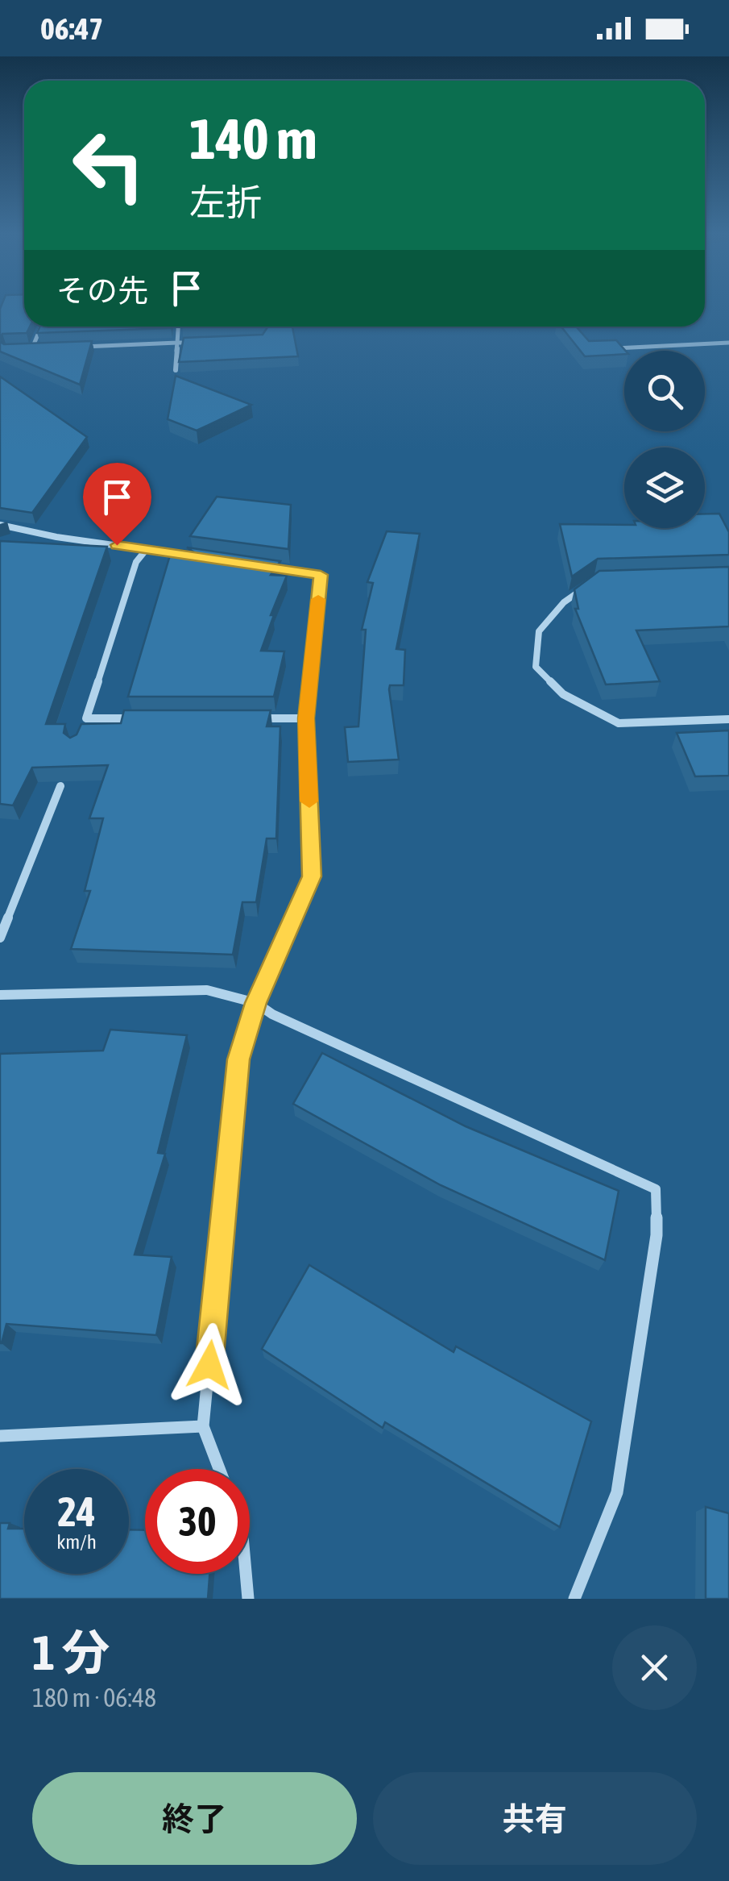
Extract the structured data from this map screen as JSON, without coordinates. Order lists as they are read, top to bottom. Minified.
{"page":{"status":"06:47","turn":["140 m","左折"],"then":"その先","speed":"24 km/h","limit":"30","heading":["1 分","180 m · 06:48"],"buttons":["終了","共有"]}}
